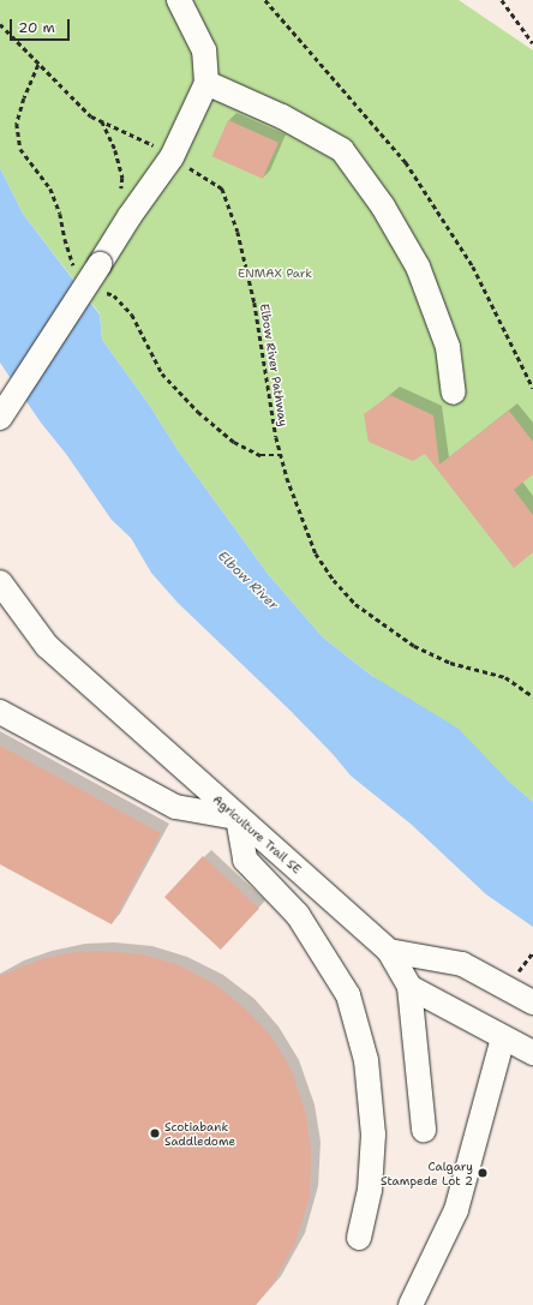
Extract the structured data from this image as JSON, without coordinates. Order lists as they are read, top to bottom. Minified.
{"streets":{"lane":["Agriculture Trail SE"],"path":["Elbow River Pathway"]},"water":["Elbow River"],"parks":["ENMAX Park"],"places":["Scotiabank Saddledome","Calgary Stampede Lot 2"],"scale_bar":"20 m"}
